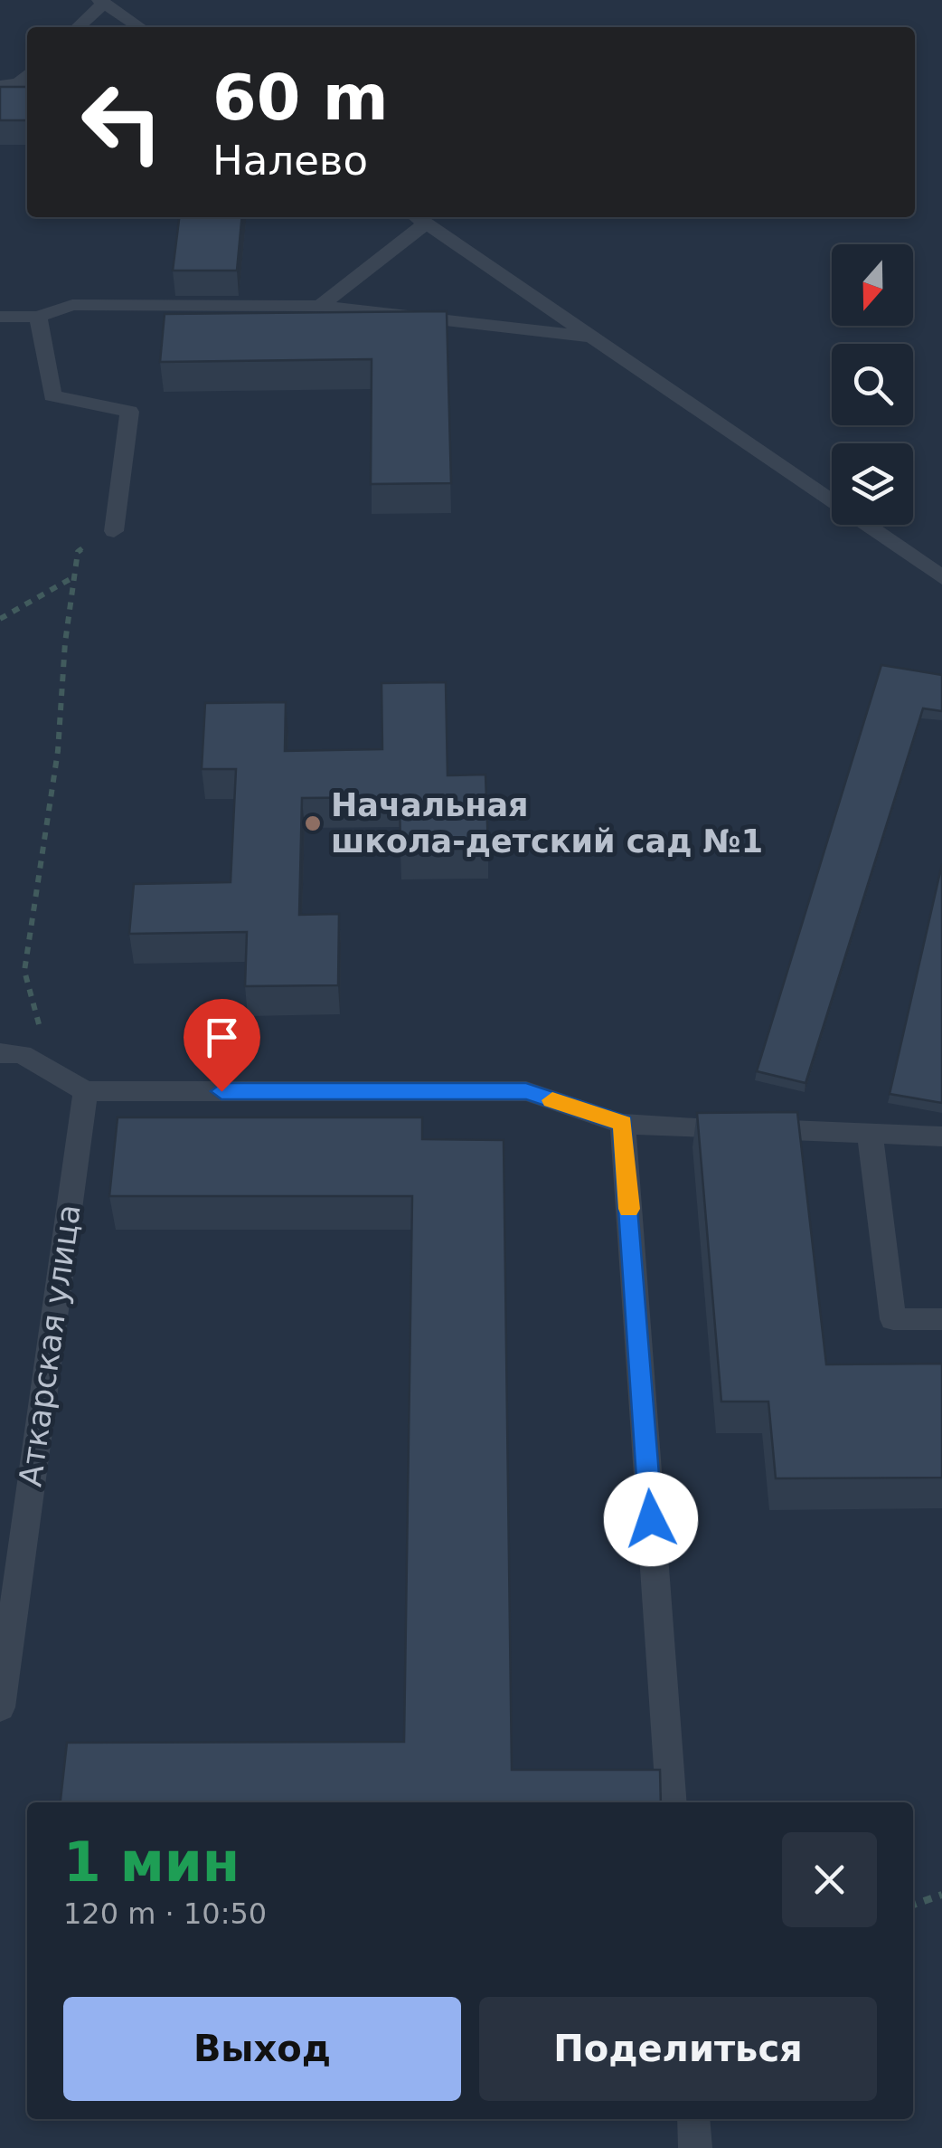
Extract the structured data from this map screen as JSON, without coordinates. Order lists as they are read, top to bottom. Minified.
{"streets":{"lane":["Аткарская улица"]},"places":["Начальная школа-детский сад №1"],"north":"bottom","page":{"turn":["60 m","Налево"],"heading":["1 мин","120 m · 10:50"],"buttons":["Выход","Поделиться"]}}
